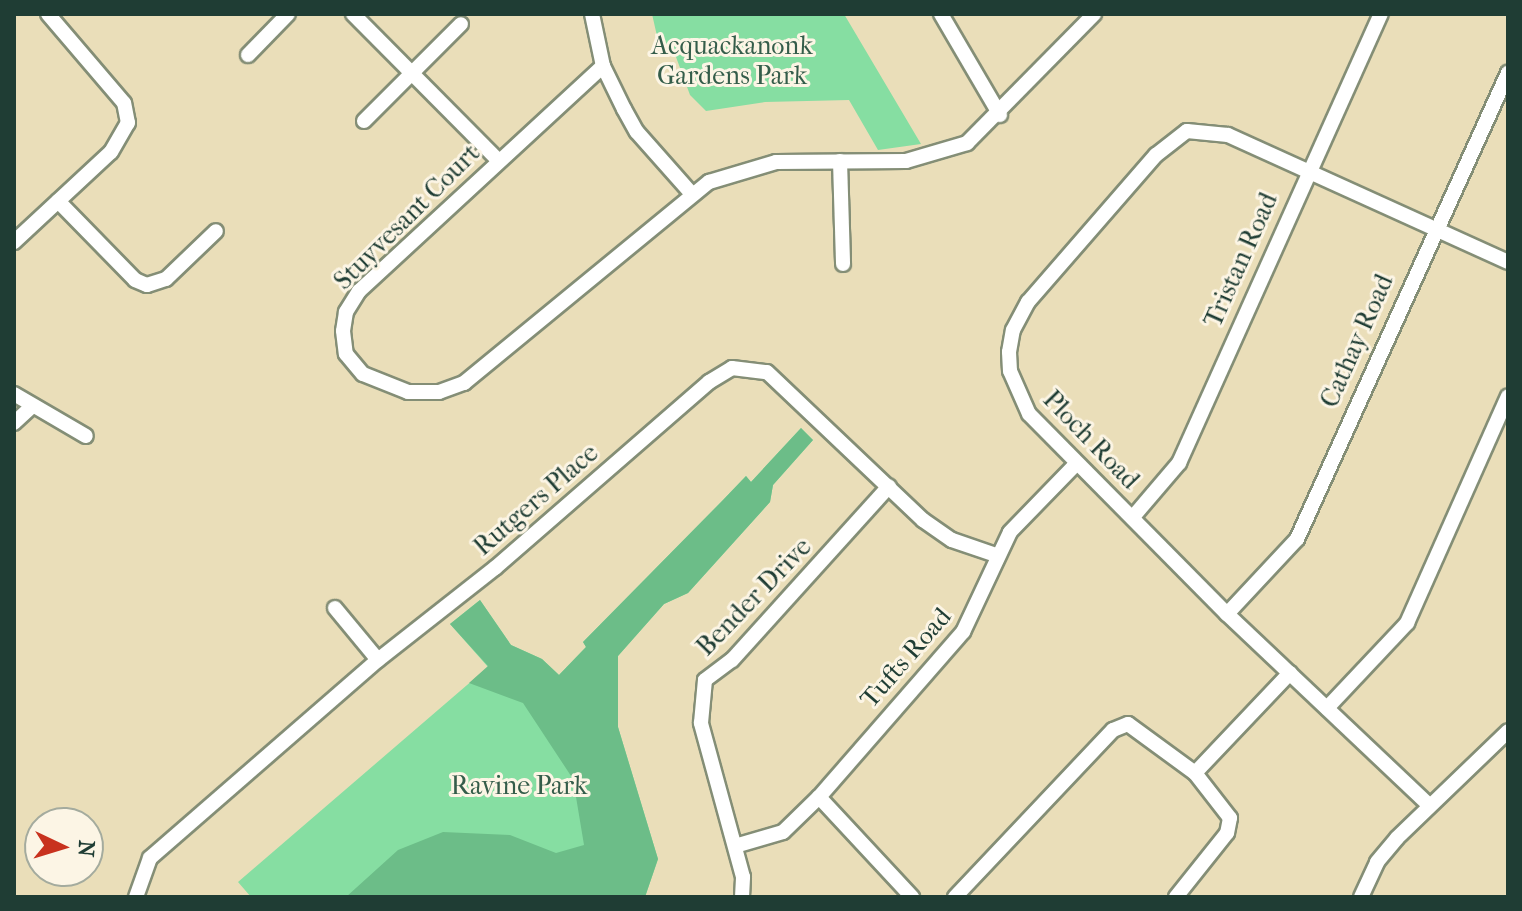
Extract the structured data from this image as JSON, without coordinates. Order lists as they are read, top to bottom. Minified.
{"streets":{"street":["Stuyvesant Court","Tristan Road","Cathay Road","Ploch Road","Rutgers Place","Bender Drive","Tufts Road"]},"crossings":[["Tristan Road","Ploch Road"],["Cathay Road","Ploch Road"],["Ploch Road","Tufts Road"],["Rutgers Place","Bender Drive"],["Rutgers Place","Tufts Road"],["Bender Drive","Tufts Road"]],"parks":["Acquackanonk Gardens Park","Ravine Park"],"north":"right"}
